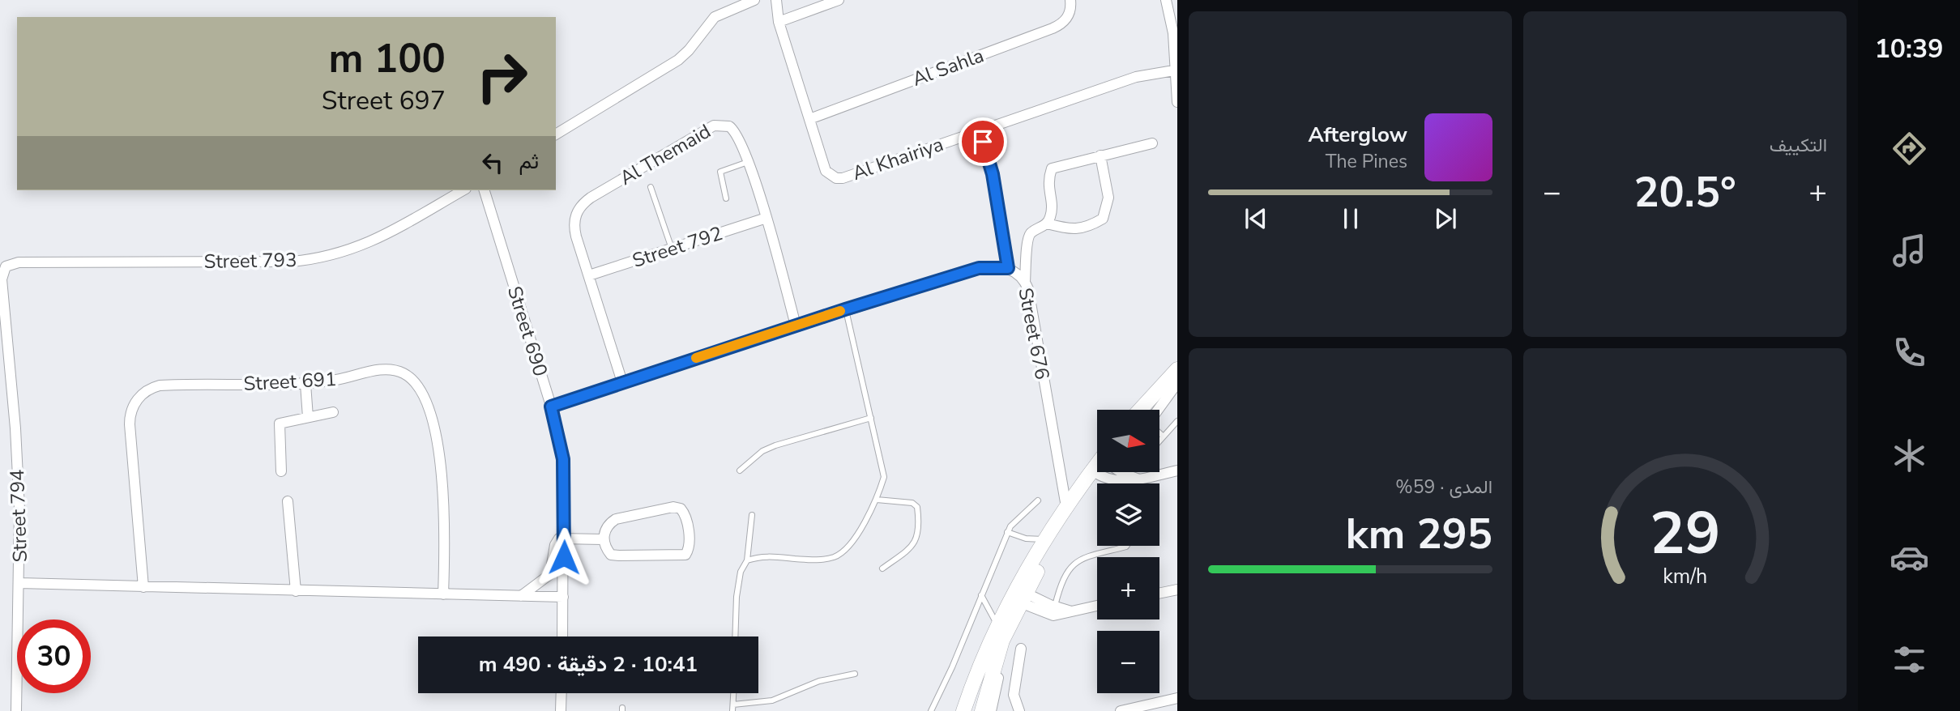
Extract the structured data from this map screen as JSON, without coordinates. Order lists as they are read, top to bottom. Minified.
{"streets":{"street":["Al Sahla","Al Themaid","Al Khairiya","Street 792","Street 793","Street 690","Street 676","Street 691","Street 794"]},"crossings":[["Al Sahla","Al Khairiya"],["Al Themaid","Street 792"],["Al Khairiya","Street 676"],["Street 793","Street 794"]],"north":"right","page":{"tabs":"10:39","tile":["التكييف",["المدى · 59%","295 km"]],"turn":["100 m","Street 697"],"song":["Afterglow","The Pines"],"then":"ثم","heat":["−","20.5°","+"],"map_buttons":["+","−"],"limit":"30","trip":"10:41 · 2 دقيقة · 490 m","gauge":["29","km/h"]}}
